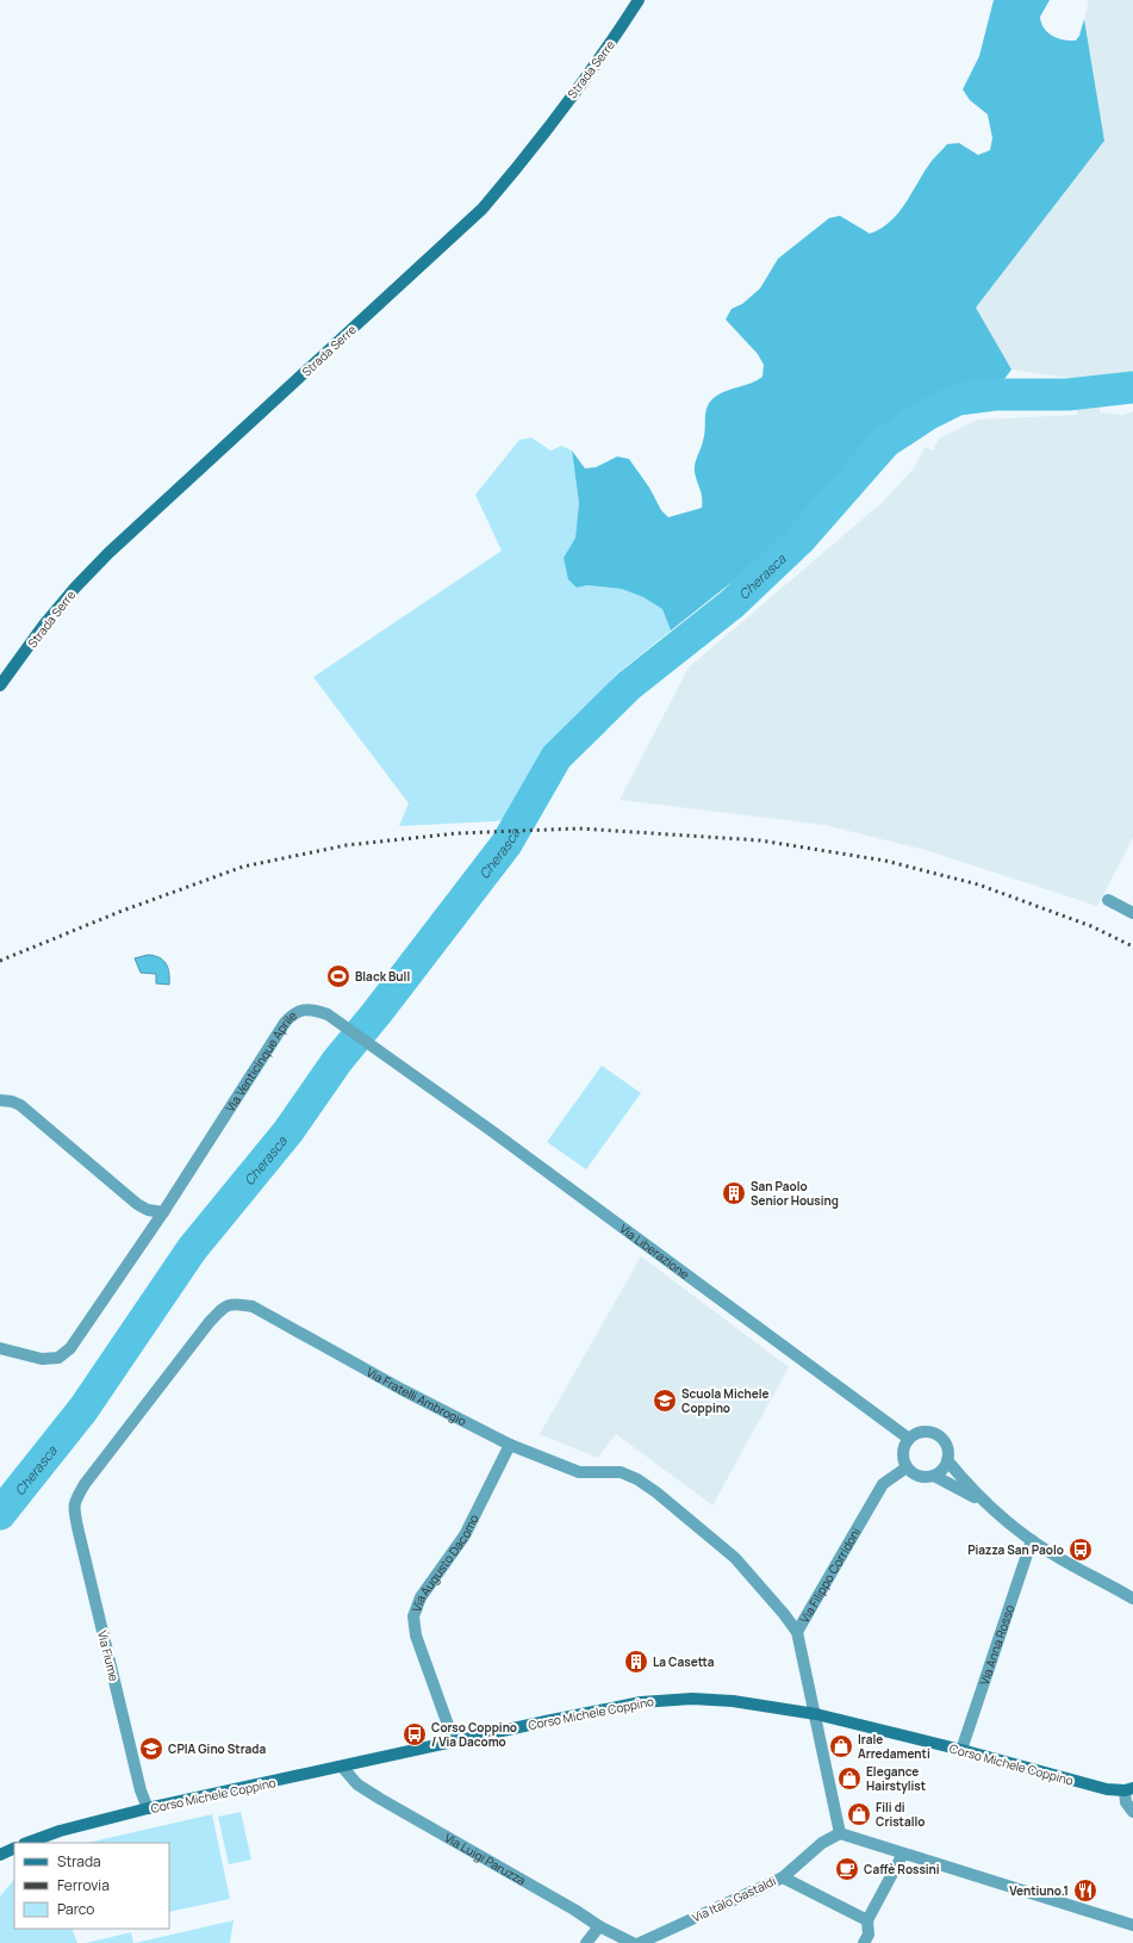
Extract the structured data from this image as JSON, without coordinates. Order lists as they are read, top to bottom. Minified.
{"streets":{"main road":["Strada Serre","Corso Michele Coppino"],"street":["Via Venticinque Aprile","Via Liberazione","Via Fratelli Ambrogio","Via Augusto Dacomo","Via Filippo Corridoni","Via Anna Rosso","Via Fiume","Via Luigi Paruzza","Via Italo Gastaldi"]},"crossings":[["Via Venticinque Aprile","Via Liberazione"],["Via Liberazione","Via Filippo Corridoni"],["Via Fratelli Ambrogio","Via Augusto Dacomo"],["Via Fratelli Ambrogio","Via Filippo Corridoni"],["Via Fratelli Ambrogio","Via Fiume"],["Via Augusto Dacomo","Corso Michele Coppino"],["Via Filippo Corridoni","Corso Michele Coppino"],["Via Anna Rosso","Corso Michele Coppino"],["Via Fiume","Corso Michele Coppino"],["Corso Michele Coppino","Via Luigi Paruzza"]],"water":["Cherasca"],"places":{"sports":["Black Bull"],"building":["San Paolo Senior Housing","La Casetta"],"school or university":["Scuola Michele Coppino","CPIA Gino Strada"],"bus stop":["Piazza San Paolo","Corso Coppino / Via Dacomo"],"shop":["Irale Arredamenti","Elegance Hairstylist","Fili di Cristallo"],"cafe":["Caffè Rossini"],"restaurant":["Ventiuno.1"]},"legend":["Strada","Ferrovia","Parco"]}
